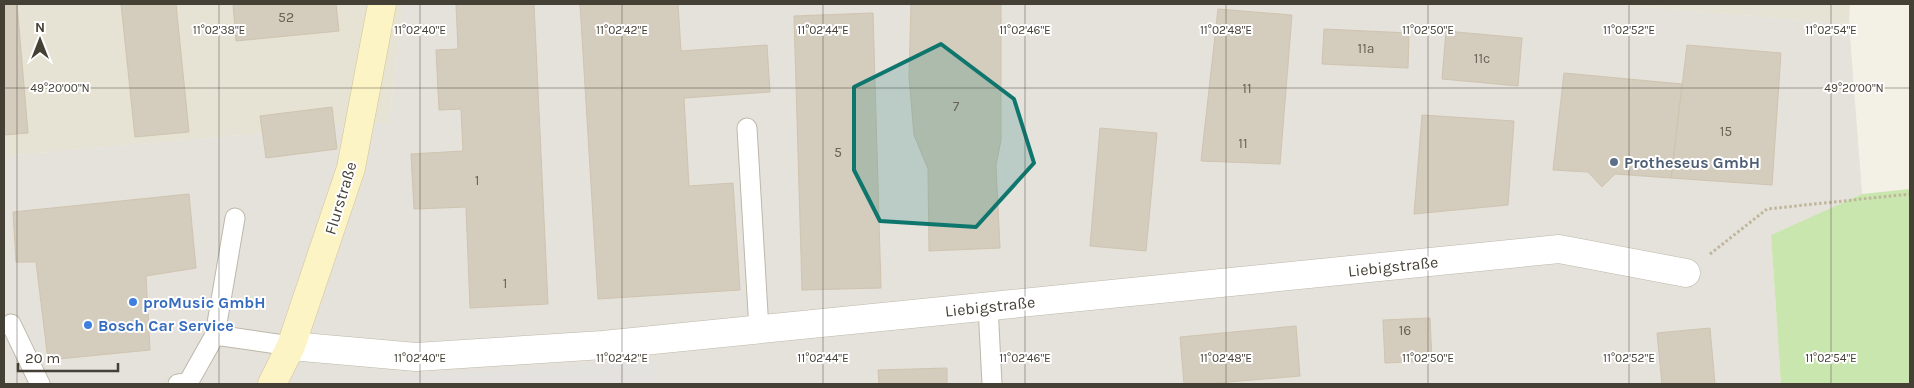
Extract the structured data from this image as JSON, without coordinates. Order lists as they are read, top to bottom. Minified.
{"streets":{"street":["Flurstraße","Liebigstraße"]},"crossings":[["Flurstraße","Liebigstraße"]],"places":["Protheseus GmbH","proMusic GmbH","Bosch Car Service"],"house_numbers":["52","11a","11c","11","7","15","11","5","1","1","16"],"scale_bar":"20 m","north":"top","coordinates":["11°02'38\"E","11°02'40\"E","11°02'42\"E","11°02'44\"E","11°02'46\"E","11°02'48\"E","11°02'50\"E","11°02'52\"E","11°02'54\"E","49°20'00\"N"]}
